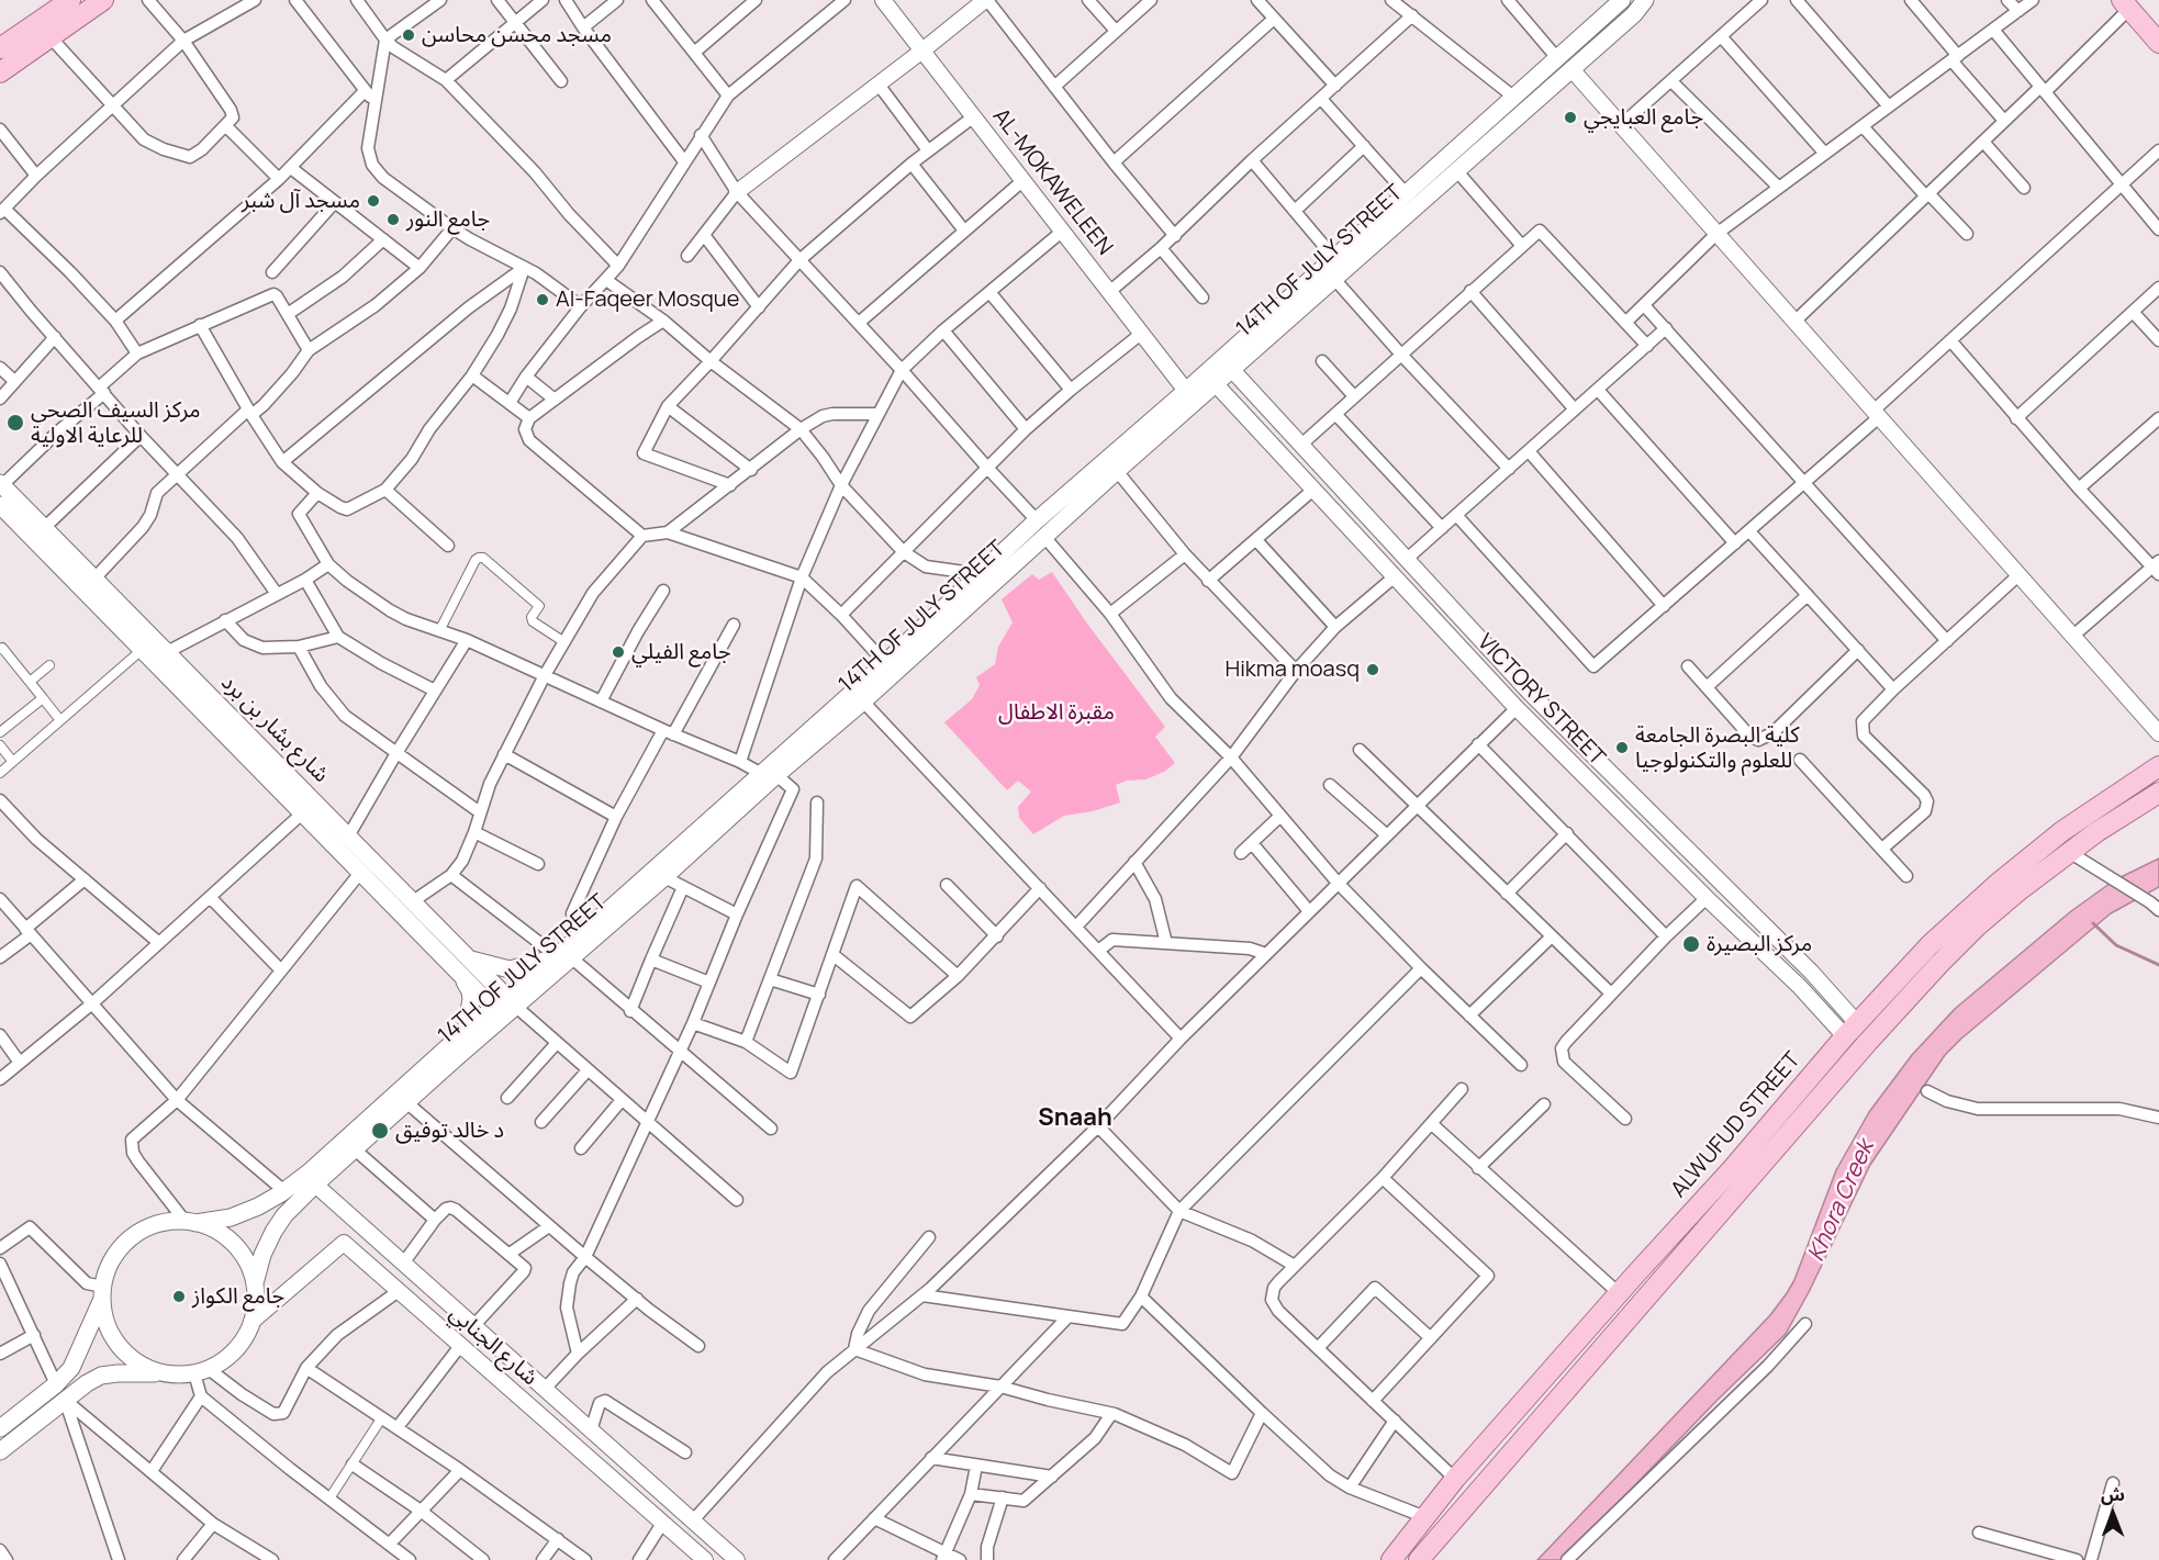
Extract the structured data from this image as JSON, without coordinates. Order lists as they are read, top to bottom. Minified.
{"streets":{"main road":["14TH OF JULY STREET","شارع بشار بن برد","ALWUFUD STREET"],"street":["AL-MOKAWELEEN","VICTORY STREET","شارع الجنابي"]},"crossings":[["AL-MOKAWELEEN","14TH OF JULY STREET"],["14TH OF JULY STREET","VICTORY STREET"],["14TH OF JULY STREET","شارع بشار بن برد"],["14TH OF JULY STREET","شارع الجنابي"],["VICTORY STREET","ALWUFUD STREET"]],"districts":["Snaah"],"water":["Khora Creek"],"parks":["مقبرة الاطفال"],"places":["مسجد محسن محاسن","جامع العبايجي","مسجد آل شبر","جامع النور","Al-Faqeer Mosque","مركز السيف الصحي للرعاية الاولية","جامع الفيلي","Hikma moasq","كلية البصرة الجامعة للعلوم والتكنولوجيا","مركز البصيرة","د خالد توفيق","جامع الكواز"],"north":"top"}
